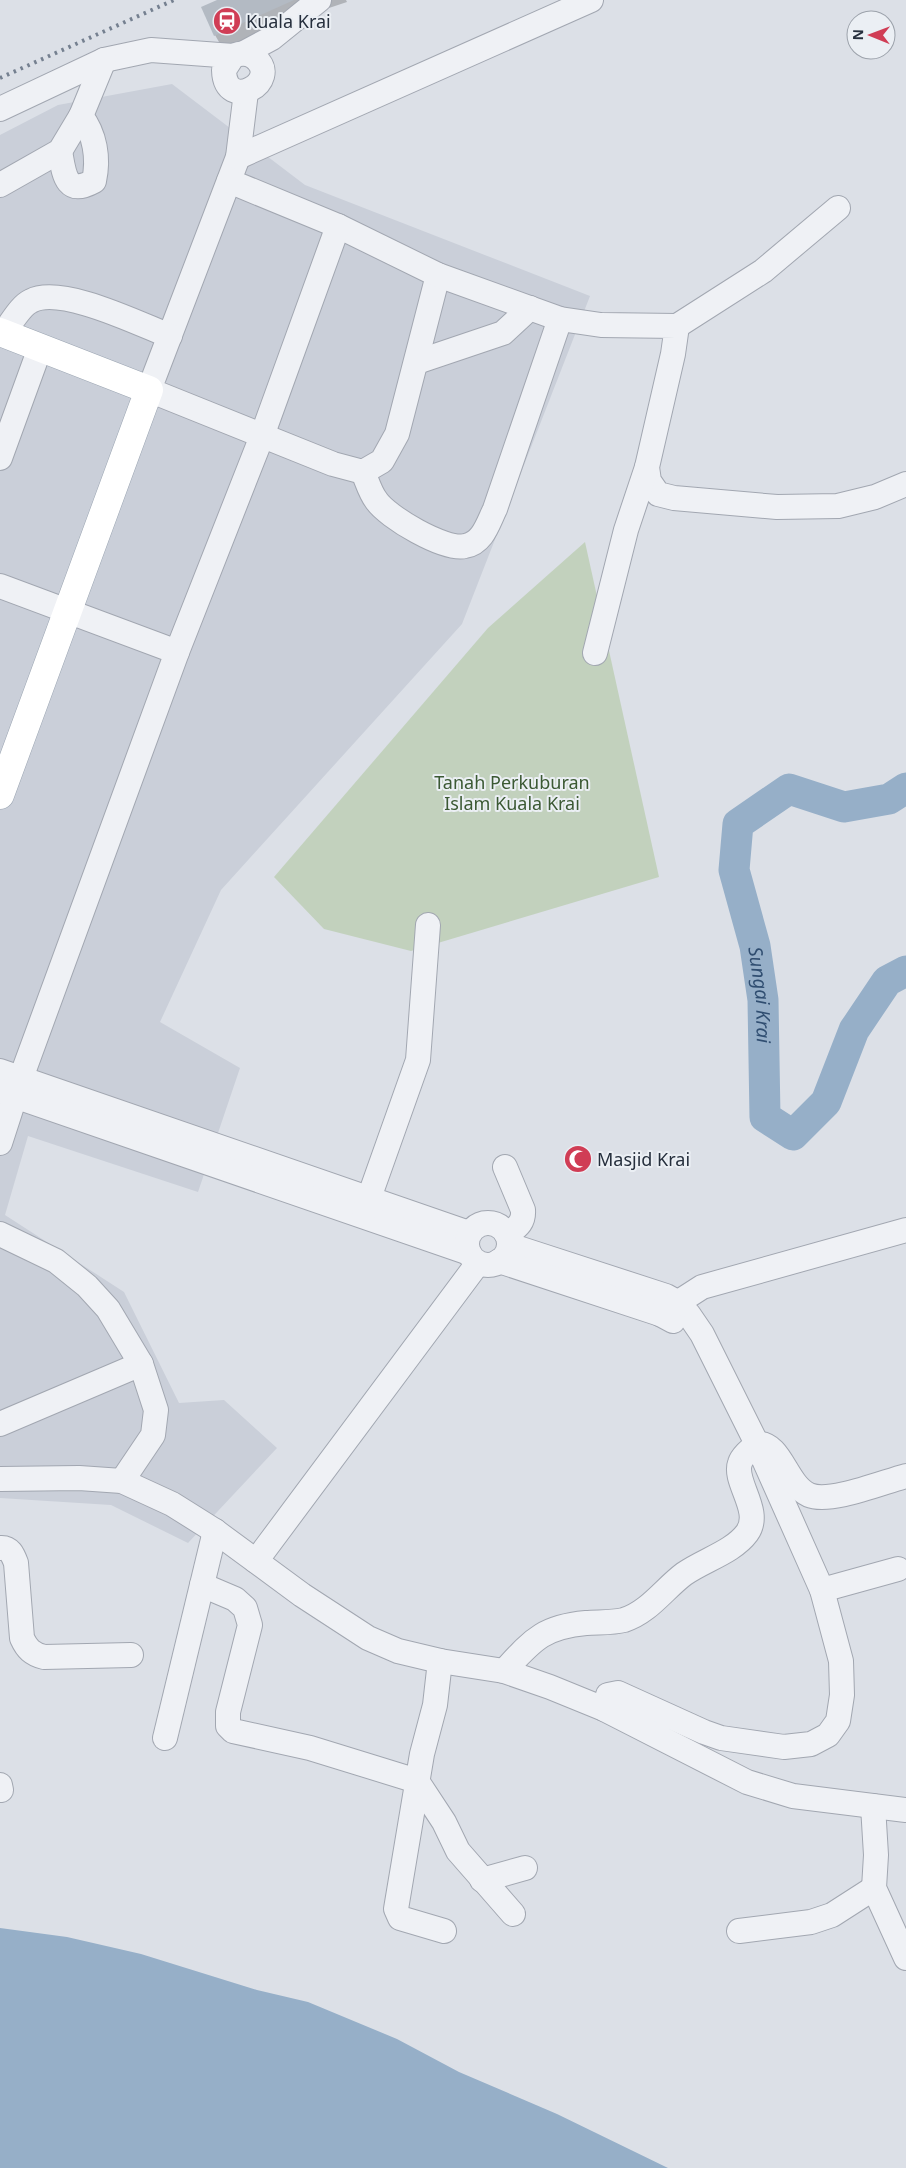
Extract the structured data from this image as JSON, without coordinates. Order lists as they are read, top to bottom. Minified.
{"water":["Sungai Krai"],"parks":["Tanah Perkuburan Islam Kuala Krai"],"places":{"station":["Kuala Krai"],"mosque":["Masjid Krai"]},"north":"left"}
